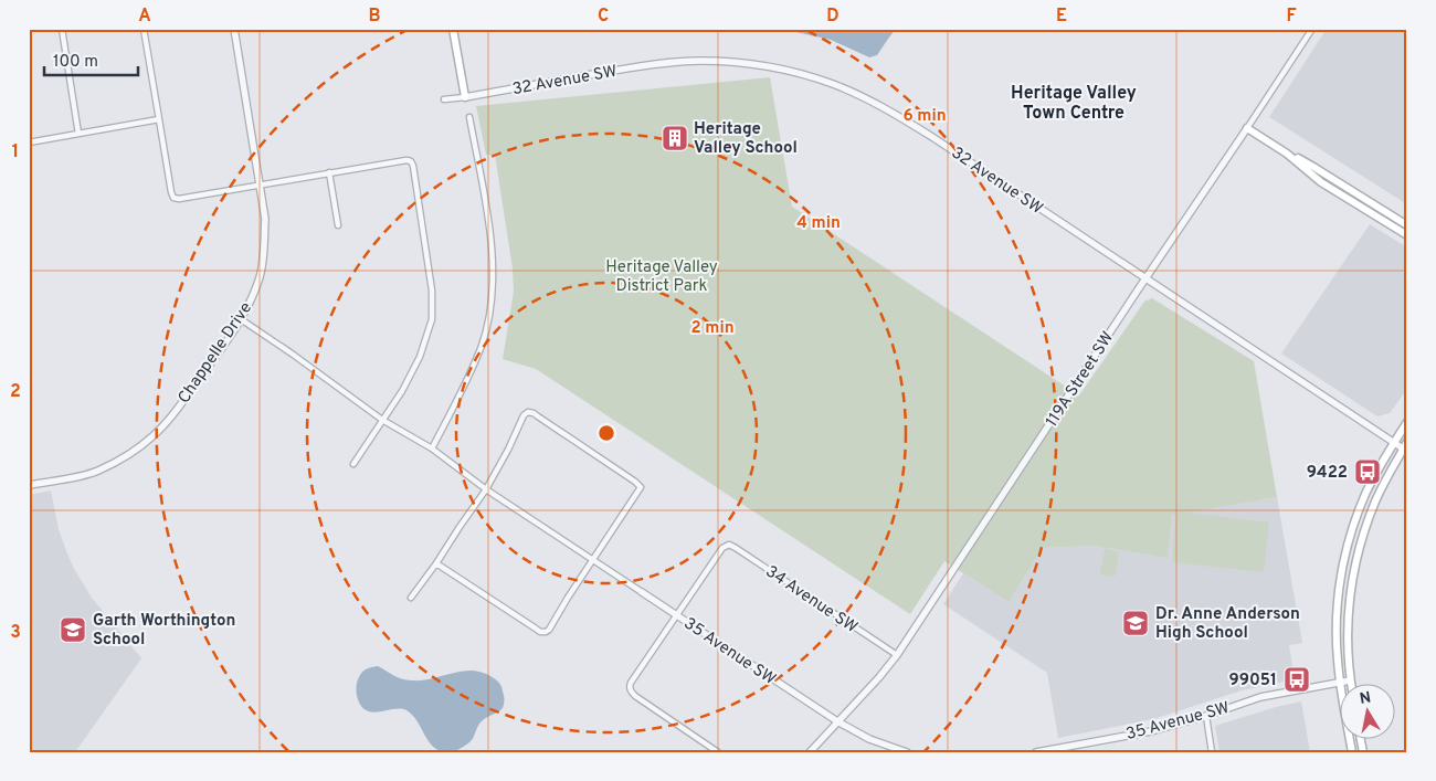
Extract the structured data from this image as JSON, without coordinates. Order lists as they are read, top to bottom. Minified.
{"streets":{"street":["32 Avenue SW","Chappelle Drive","119A Street SW","34 Avenue SW","35 Avenue SW"]},"crossings":[["32 Avenue SW","119A Street SW"],["119A Street SW","34 Avenue SW"],["119A Street SW","35 Avenue SW"],["34 Avenue SW","35 Avenue SW"]],"districts":["Heritage Valley Town Centre"],"parks":["Heritage Valley District Park"],"places":{"building":["Heritage Valley School"],"bus stop":["9422","99051"],"school or university":["Dr. Anne Anderson High School","Garth Worthington School"]},"scale_bar":"100 m","north":"top","grid":{"columns":["A","B","C","D","E","F"],"rows":["1","2","3"]},"rings":["6 min","4 min","2 min"]}
